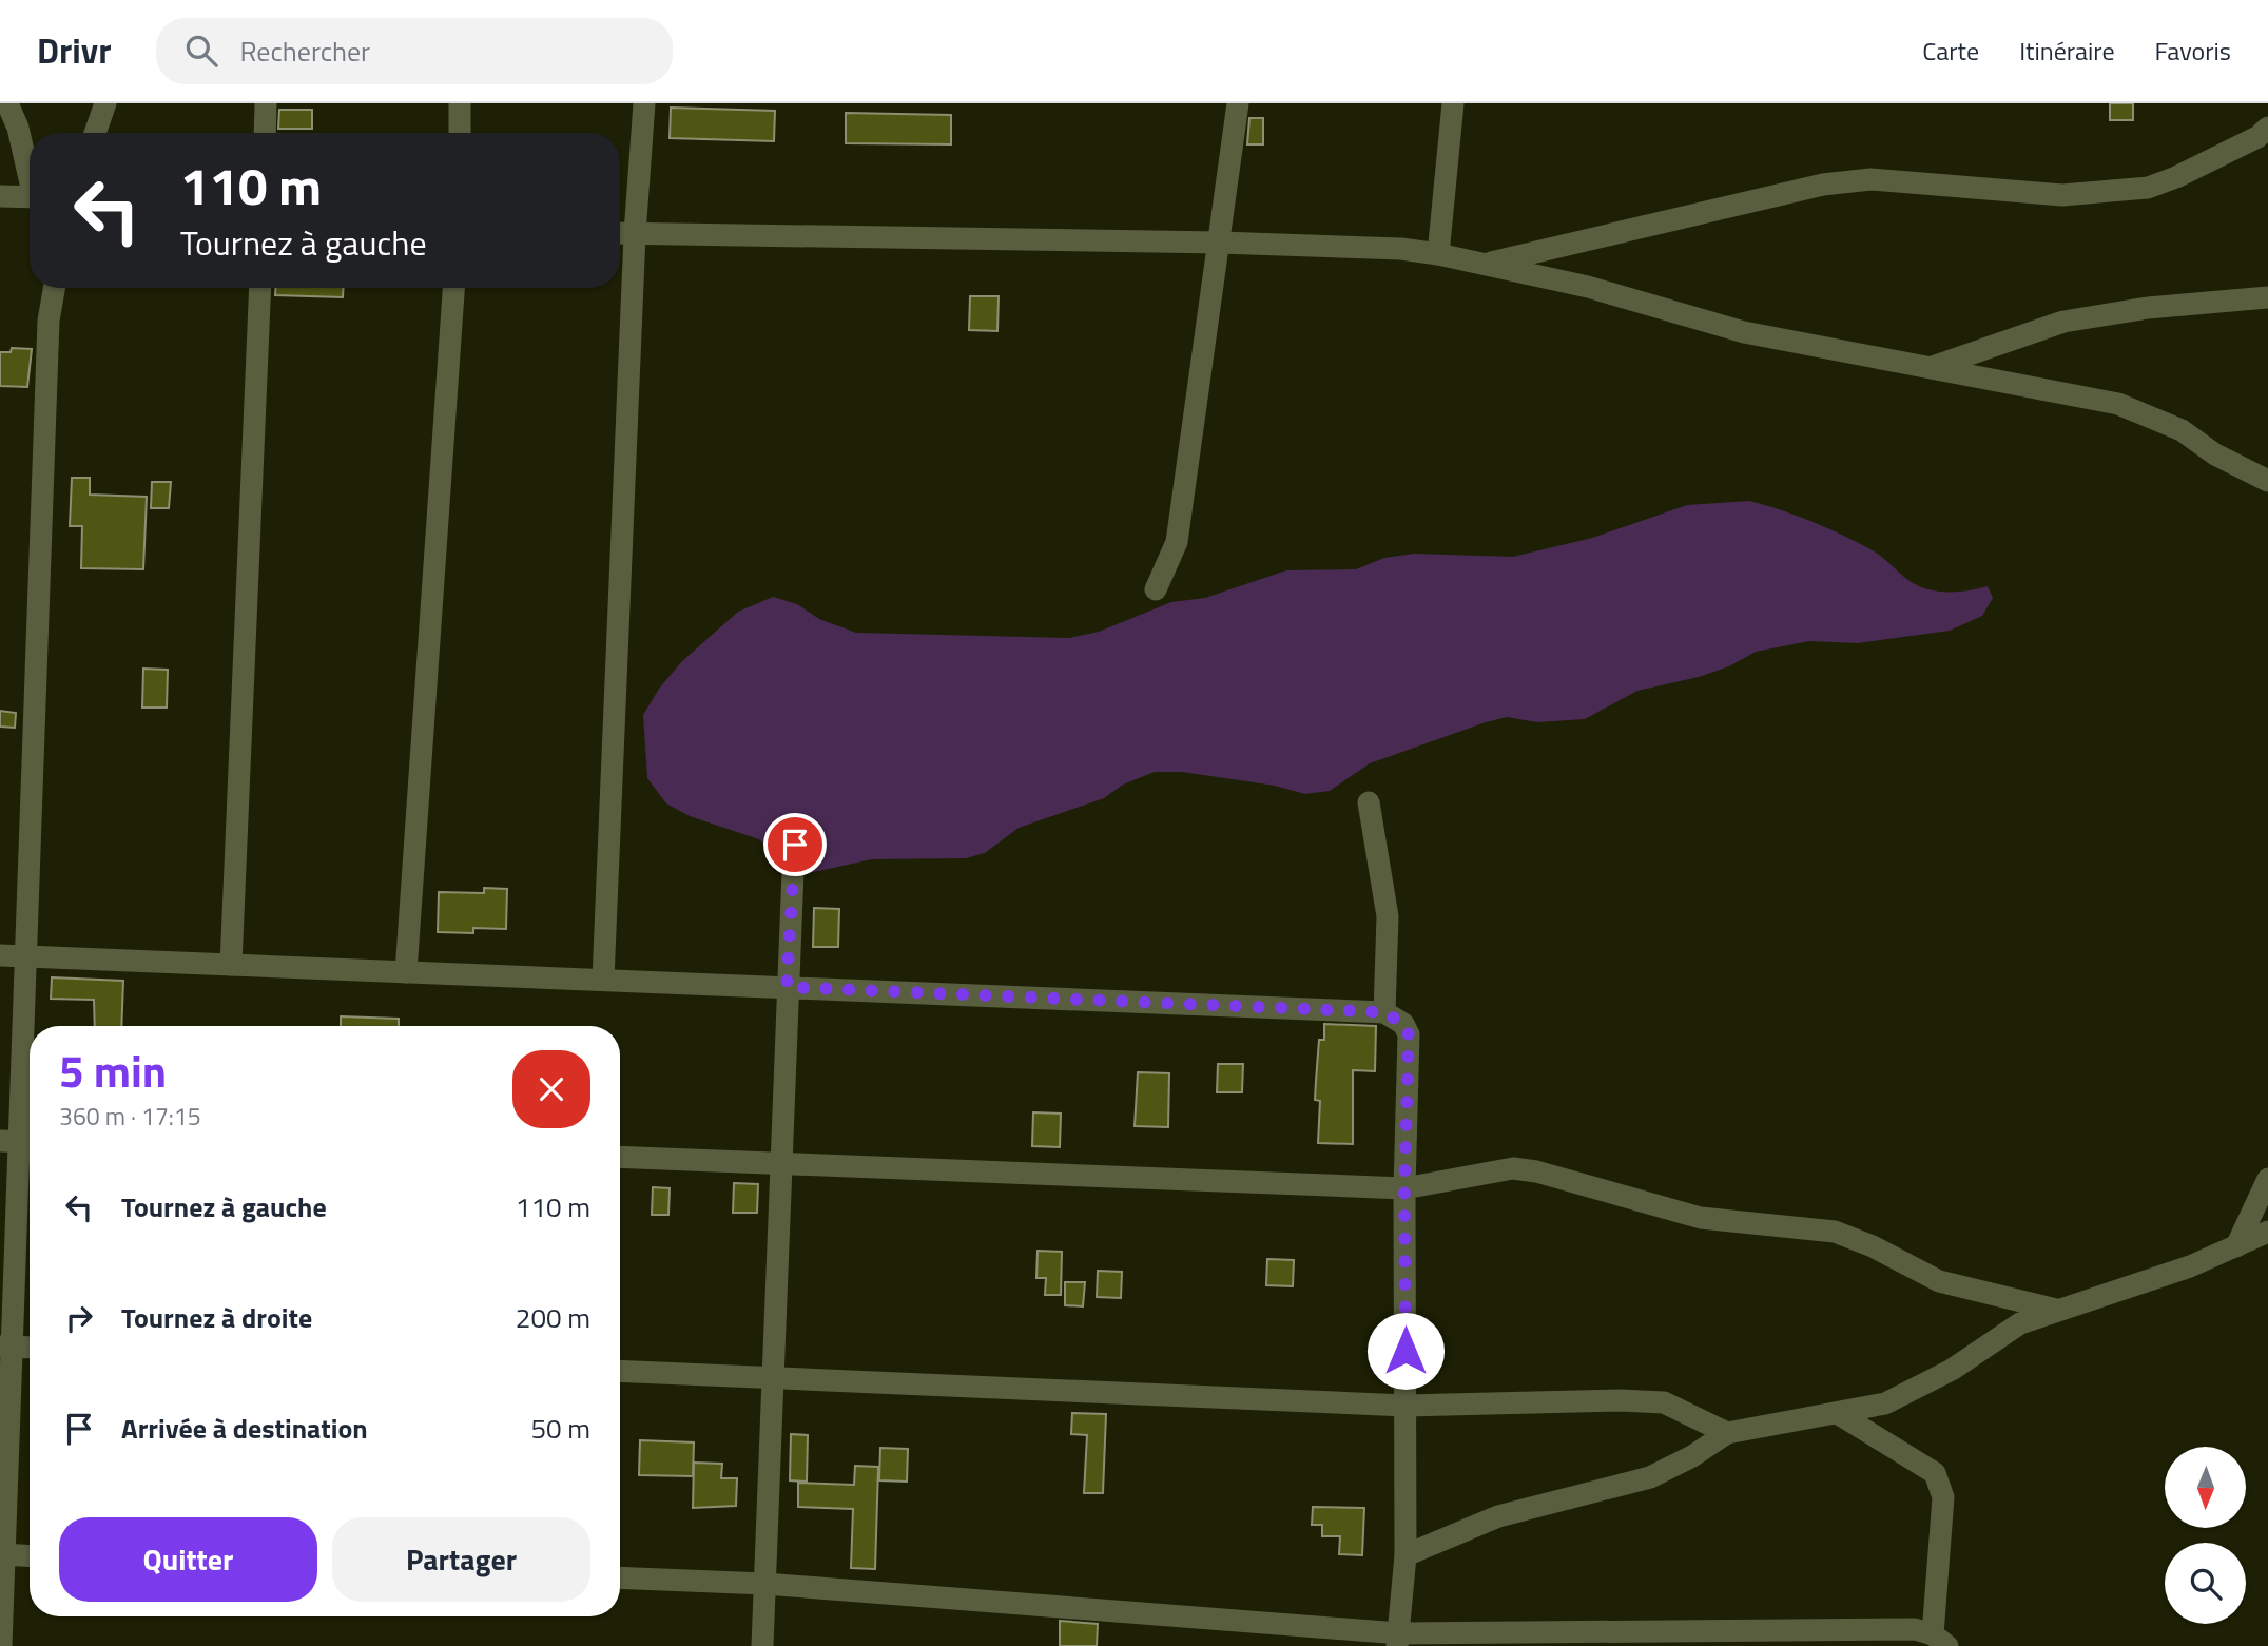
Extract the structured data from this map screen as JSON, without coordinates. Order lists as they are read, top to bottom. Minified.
{"north":"bottom","page":{"header":"Drivr","search":"Rechercher","nav":["Carte","Itinéraire","Favoris"],"turn":["110 m","Tournez à gauche"],"heading":["5 min","360 m · 17:15"],"list":[{"name":"Tournez à gauche","value":"110 m"},{"name":"Tournez à droite","value":"200 m"},{"name":"Arrivée à destination","value":"50 m"}],"buttons":["Quitter","Partager"]}}
